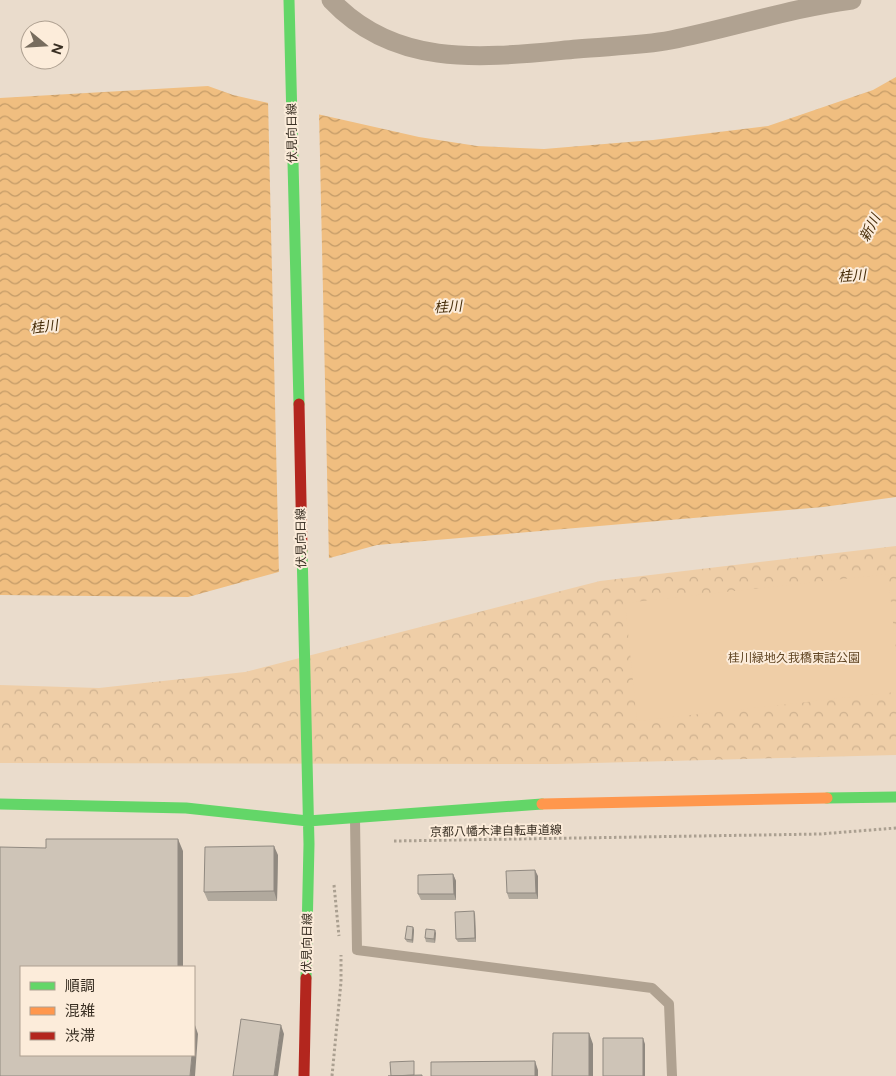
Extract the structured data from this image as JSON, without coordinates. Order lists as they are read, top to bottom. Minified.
{"streets":{"main road":["伏見向日線"],"path":["京都八幡木津自転車道線"]},"water":["新川","桂川"],"parks":["桂川緑地久我橋東詰公園"],"legend":["順調","混雑","渋滞"],"north":"right"}
